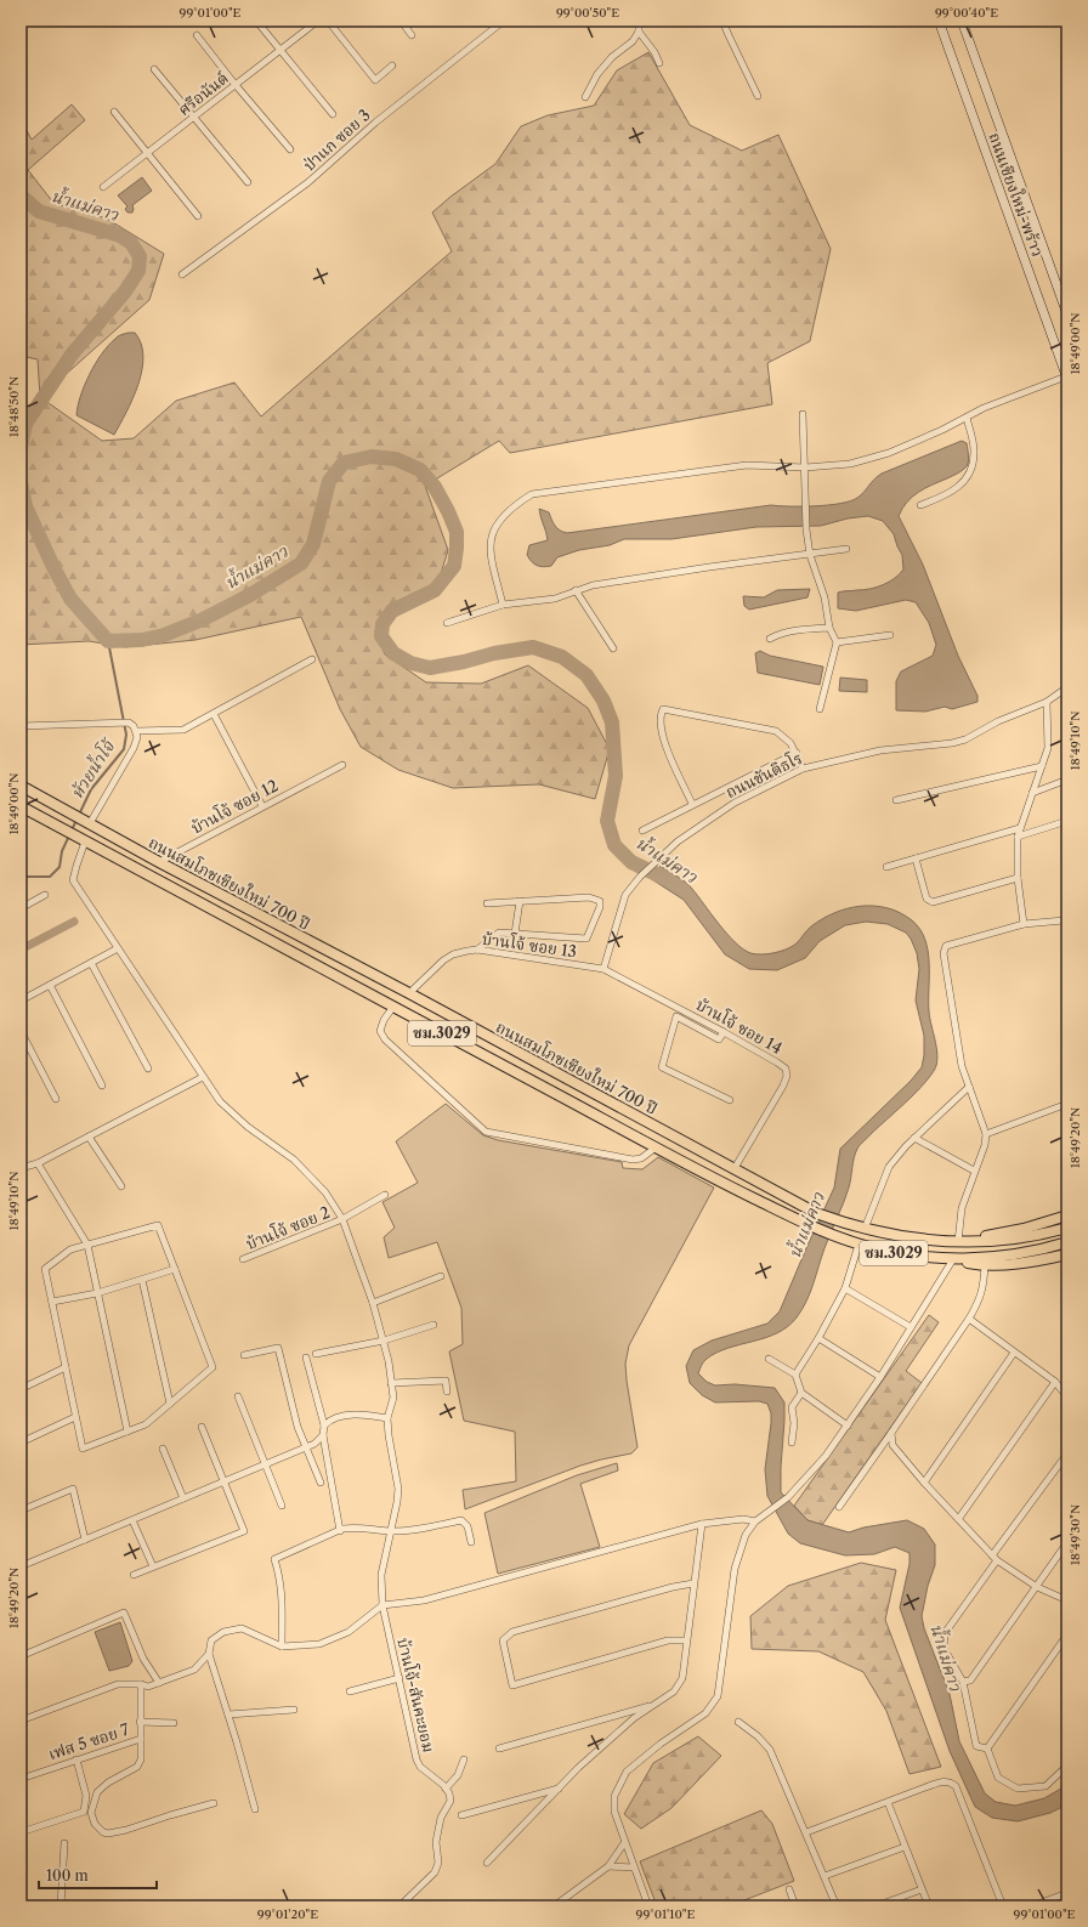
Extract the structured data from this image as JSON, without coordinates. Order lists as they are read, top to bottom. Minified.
{"streets":{"main road":["ถนนเชียงใหม่-พร้าว","ถนนสมโภชเชียงใหม่ 700 ปี","ชม.3029"],"street":["ศรีอนันต์","ป่าแก ซอย 3","ถนนขันติธโร","บ้านโจ้ ซอย 12","บ้านโจ้ ซอย 13","บ้านโจ้ ซอย 14","บ้านโจ้ ซอย 2","บ้านโจ้-สันคะยอม","เฟส 5 ซอย 7"]},"crossings":[["ถนนขันติธโร","บ้านโจ้ ซอย 13"],["ถนนขันติธโร","บ้านโจ้ ซอย 14"],["บ้านโจ้ ซอย 12","ถนนสมโภชเชียงใหม่ 700 ปี"],["ถนนสมโภชเชียงใหม่ 700 ปี","บ้านโจ้ ซอย 13"],["ถนนสมโภชเชียงใหม่ 700 ปี","บ้านโจ้ ซอย 14"],["ถนนสมโภชเชียงใหม่ 700 ปี","บ้านโจ้-สันคะยอม"],["บ้านโจ้ ซอย 13","บ้านโจ้ ซอย 14"],["บ้านโจ้ ซอย 2","บ้านโจ้-สันคะยอม"]],"water":["น้ำแม่คาว","ห้วยน้ำโจ้"],"scale_bar":"100 m","coordinates":["99°01'00\"E","99°00'50\"E","99°00'40\"E","18°49'00\"N","18°48'50\"N","18°49'10\"N","18°49'20\"N","18°49'30\"N","99°01'20\"E","99°01'10\"E"]}
